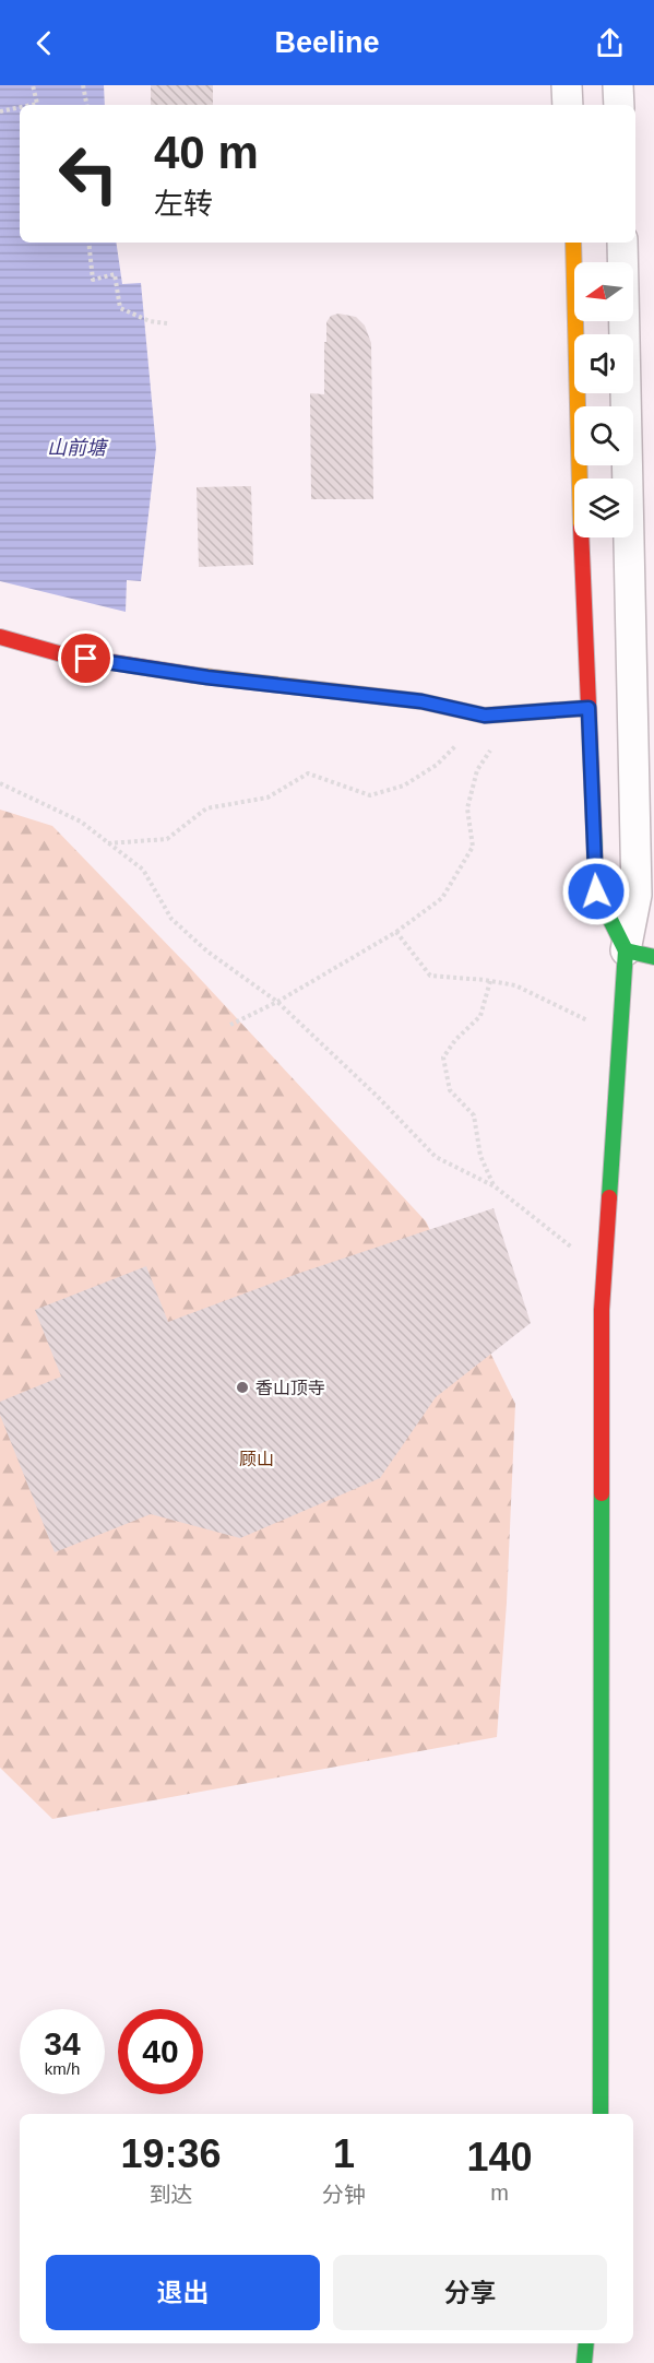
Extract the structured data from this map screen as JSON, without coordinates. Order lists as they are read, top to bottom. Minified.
{"water":["山前塘"],"parks":["顾山"],"places":["香山顶寺"],"north":"left","page":{"header":"Beeline","turn":["40 m","左转"],"speed":"34 km/h","limit":"40","eta":["19:36","到达","1","分钟","140","m"],"buttons":["退出","分享"]}}
